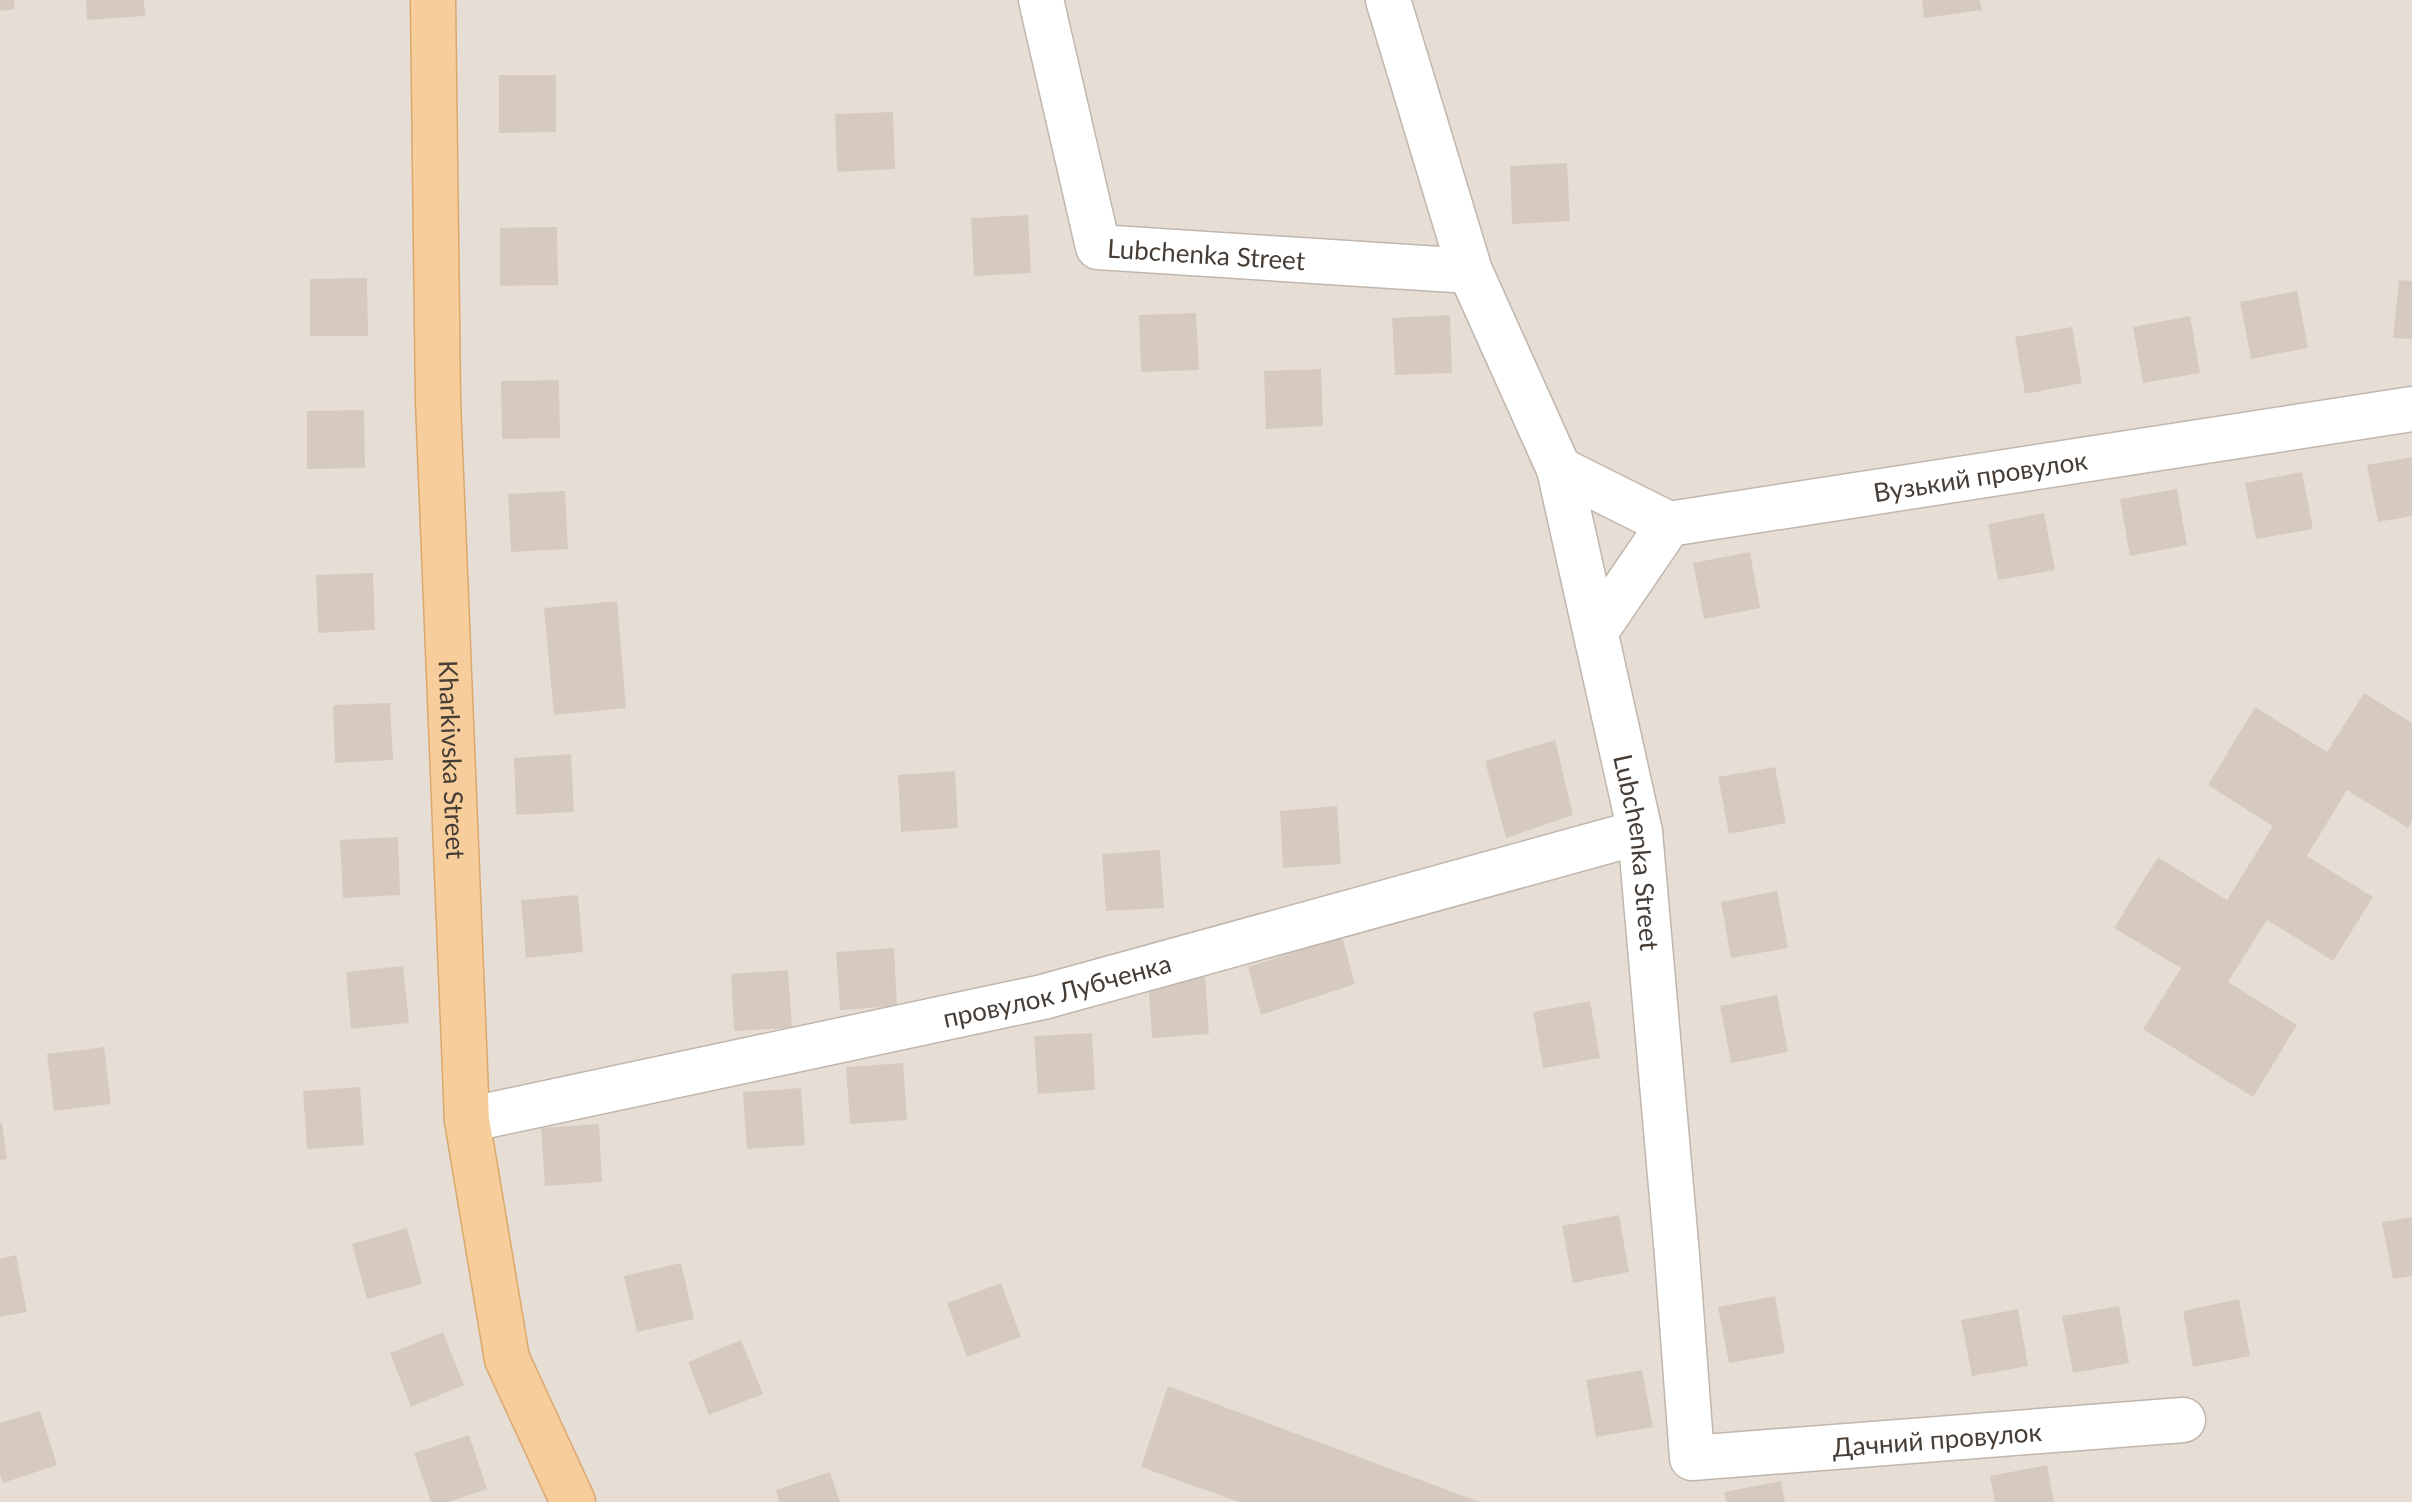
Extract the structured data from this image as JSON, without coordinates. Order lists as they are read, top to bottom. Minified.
{"streets":{"main road":["Kharkivska Street"],"street":["Lubchenka Street","Вузький провулок","провулок Лубченка","Дачний провулок"]},"crossings":[["Lubchenka Street","провулок Лубченка"],["Lubchenka Street","Дачний провулок"],["Kharkivska Street","провулок Лубченка"]]}
